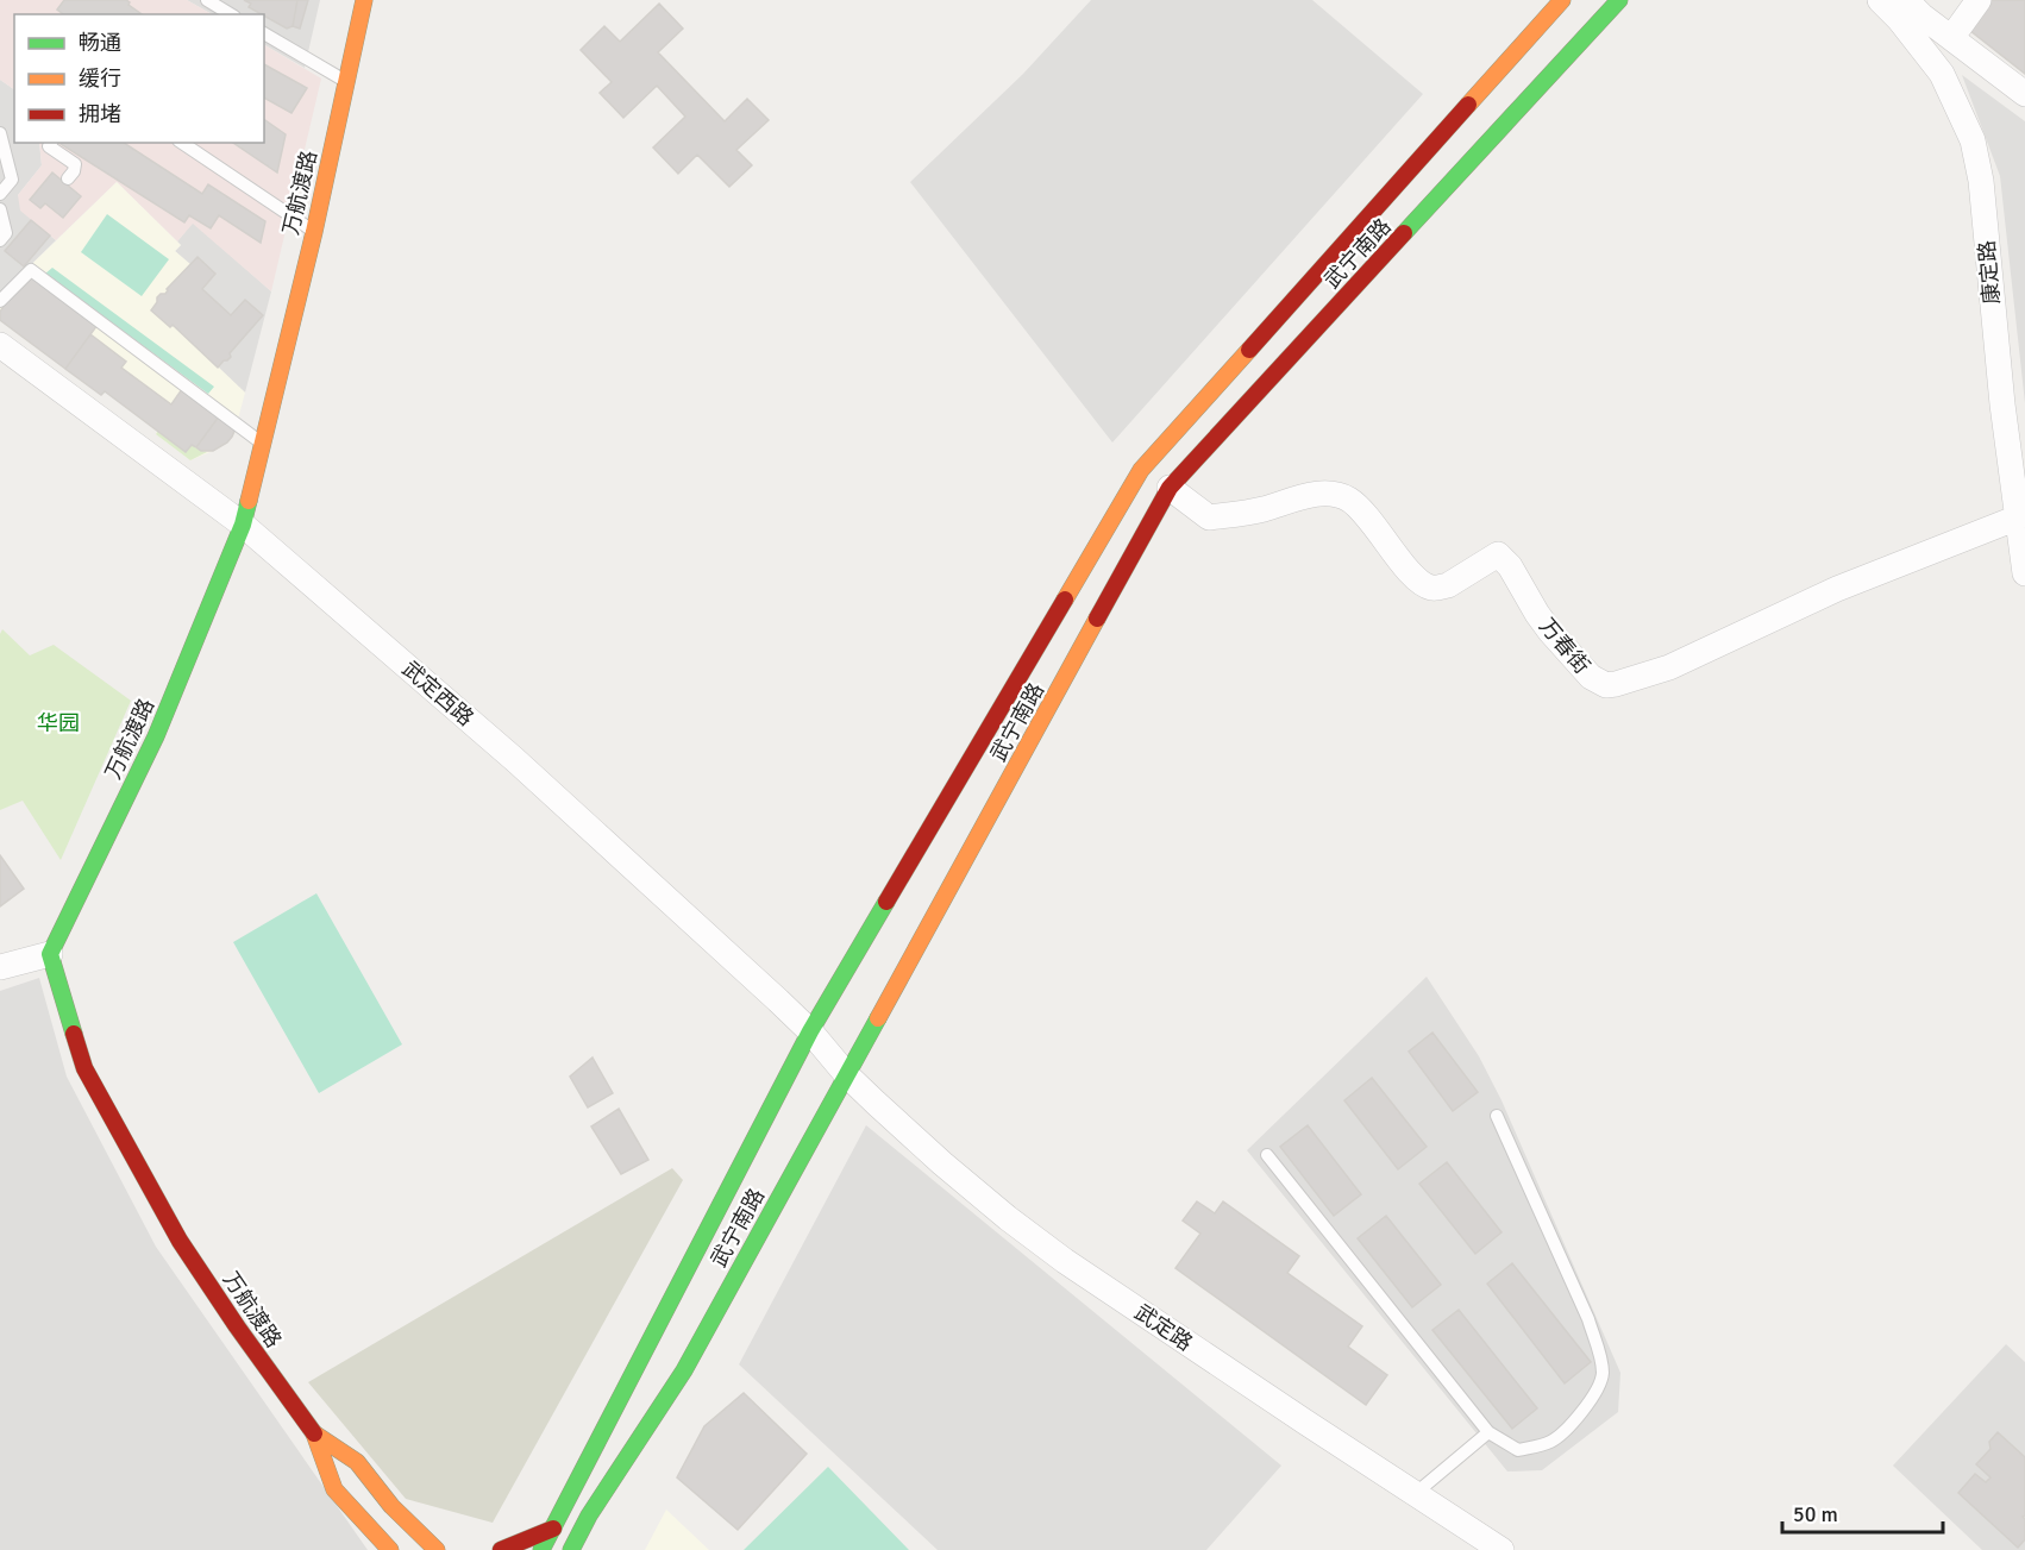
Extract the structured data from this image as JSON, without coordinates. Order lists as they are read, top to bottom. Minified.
{"streets":{"main road":["万航渡路","武宁南路"],"street":["康定路","万春街","武定西路","武定路"]},"crossings":[["万航渡路","武定西路"],["武宁南路","万春街"],["武宁南路","武定西路"],["武宁南路","武定路"],["康定路","万春街"],["武定西路","武定路"]],"parks":["华园"],"legend":["畅通","缓行","拥堵"],"scale_bar":"50 m"}
